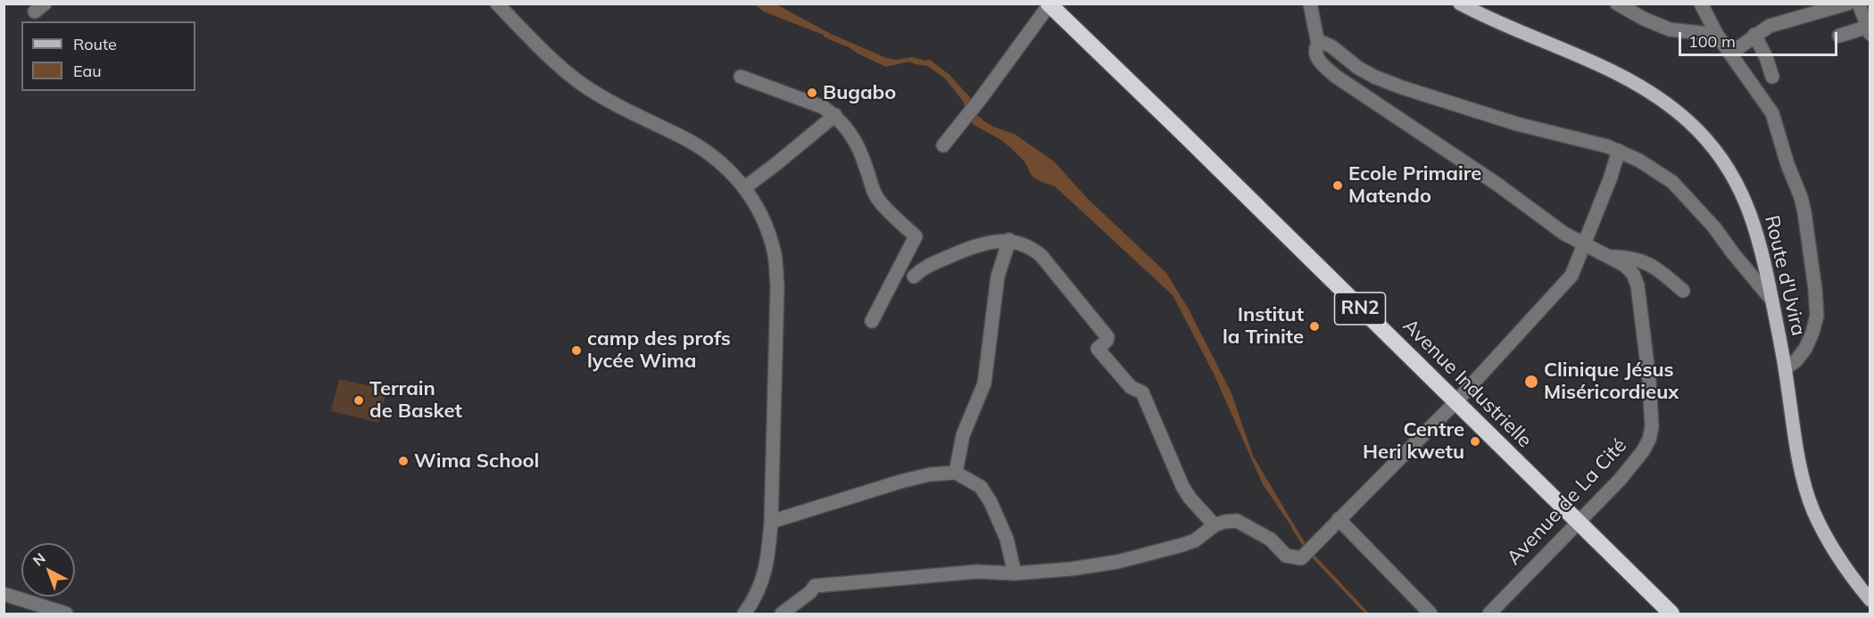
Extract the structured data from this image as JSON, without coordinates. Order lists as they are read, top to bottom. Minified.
{"streets":{"highway":["RN2","Avenue Industrielle"],"main road":["Route d'Uvira"],"street":["Avenue de La Cité"]},"crossings":[["Avenue Industrielle","Avenue de La Cité"]],"places":["Bugabo","Ecole Primaire Matendo","Institut la Trinite","camp des profs lycée Wima","Clinique Jésus Miséricordieux","Terrain de Basket","Centre Heri kwetu","Wima School"],"legend":["Route","Eau"],"scale_bar":"100 m","north":"top left"}
